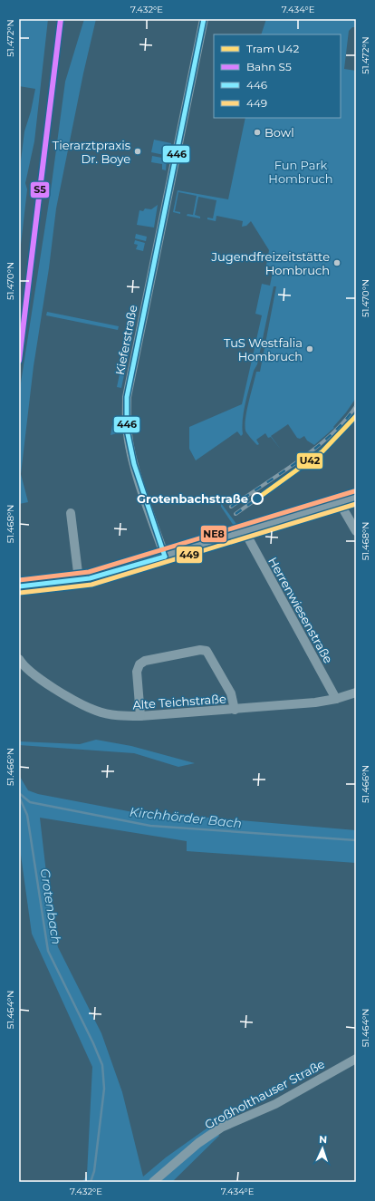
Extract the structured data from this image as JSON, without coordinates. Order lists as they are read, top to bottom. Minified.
{"streets":{"street":["Kieferstraße","Herrenwiesenstraße","Alte Teichstraße","Großholthauser Straße"]},"crossings":[["Herrenwiesenstraße","Alte Teichstraße"]],"water":["Kirchhörder Bach","Grotenbach"],"parks":["Fun Park Hombruch"],"places":["Bowl","Tierarztpraxis Dr. Boye","Jugendfreizeitstätte Hombruch","TuS Westfalia Hombruch","Grotenbachstraße"],"lines":["rail line S5","transit line 446","tram line U42","transit line NE8","transit line 449"],"legend":["Tram U42","Bahn S5","446","449"],"north":"top","coordinates":["7.432°E","7.434°E","51.472°N","51.470°N","51.468°N","51.466°N","51.464°N"]}
